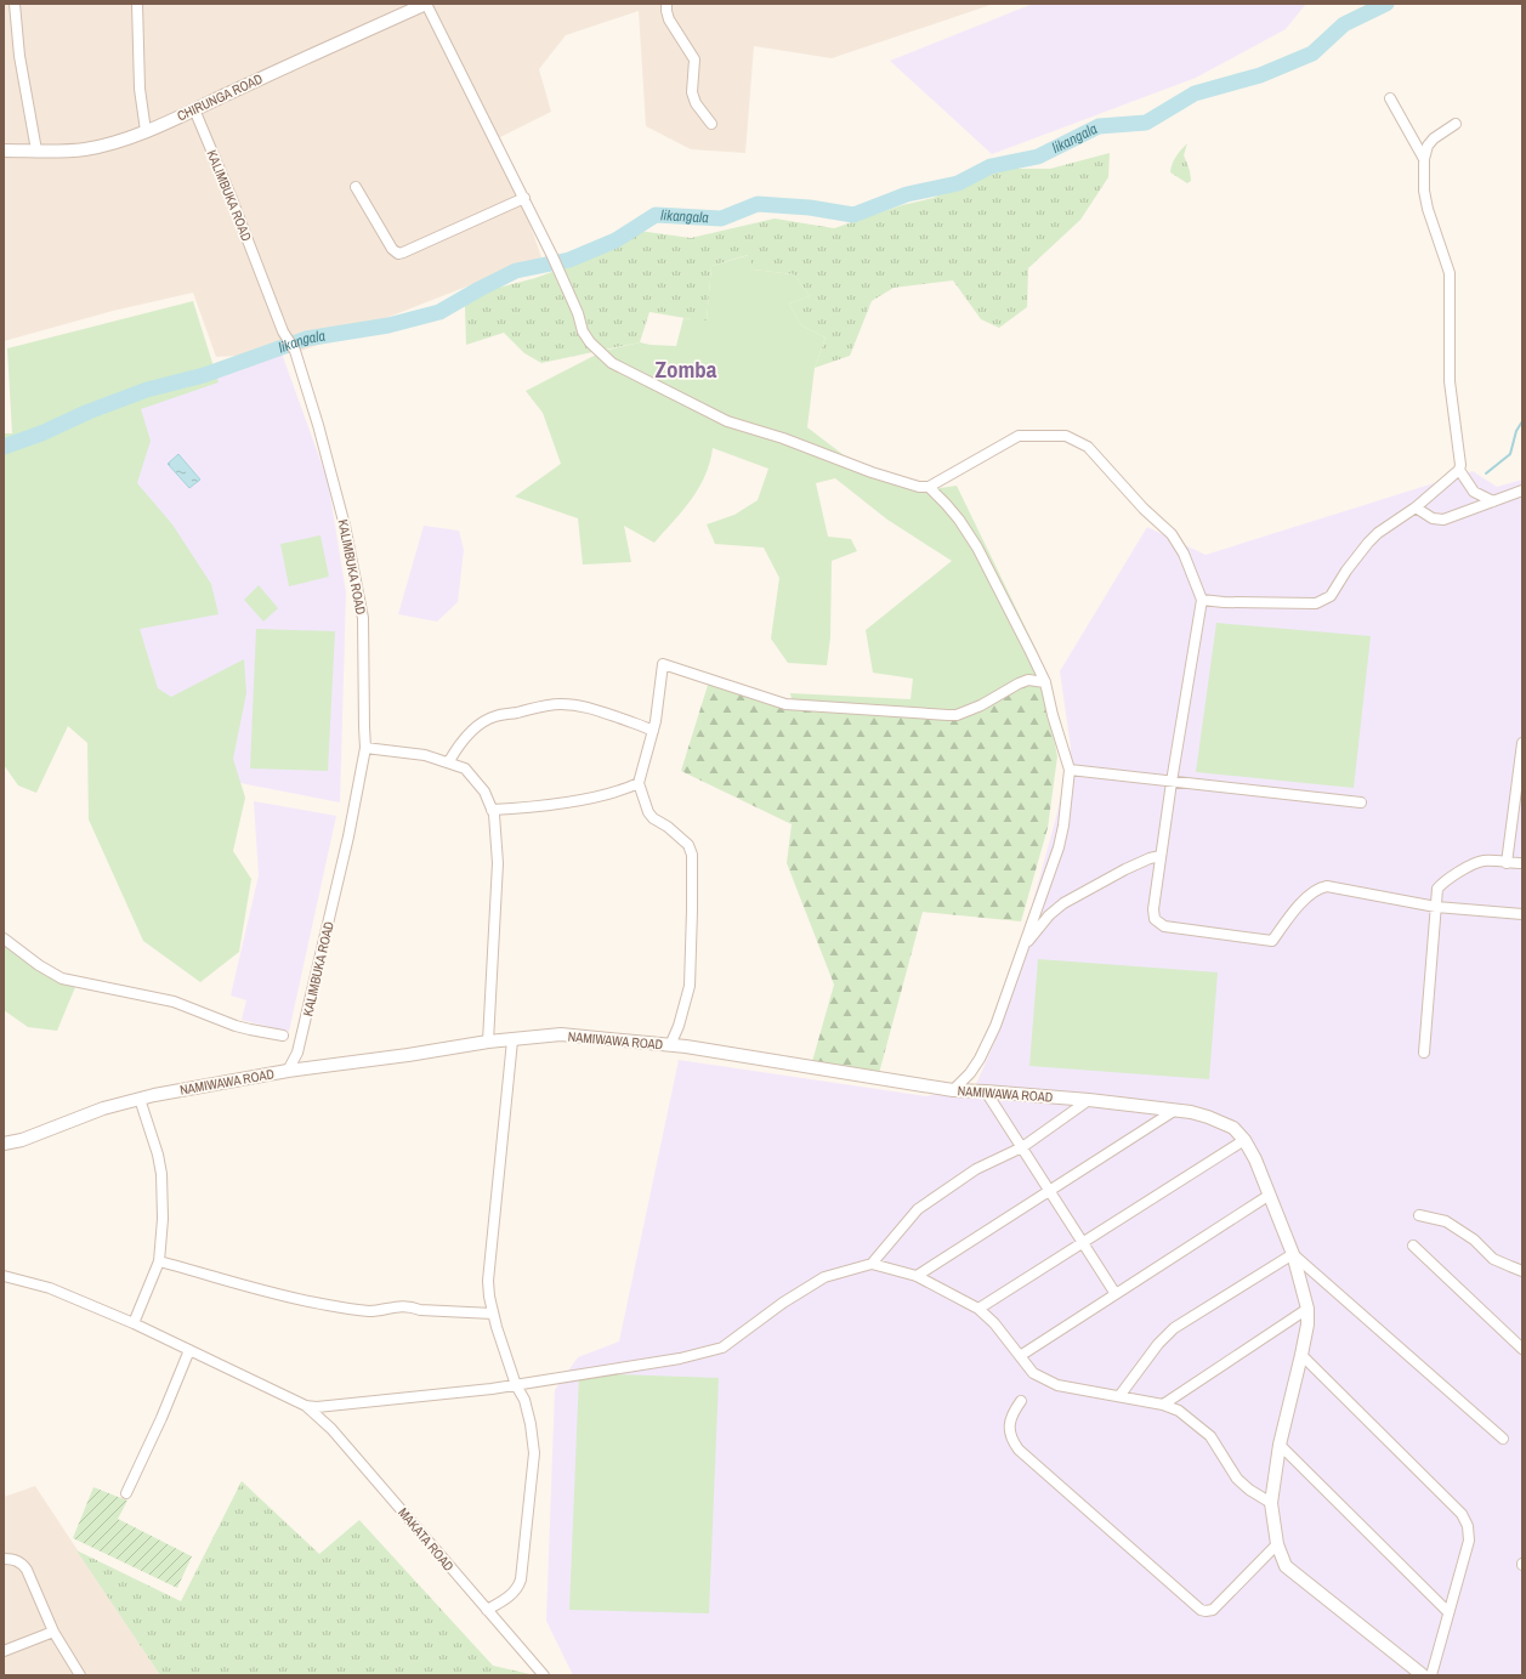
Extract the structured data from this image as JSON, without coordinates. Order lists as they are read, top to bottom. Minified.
{"streets":{"street":["CHIRUNGA ROAD","KALIMBUKA ROAD","NAMIWAWA ROAD","MAKATA ROAD"]},"crossings":[["CHIRUNGA ROAD","KALIMBUKA ROAD"],["KALIMBUKA ROAD","NAMIWAWA ROAD"]],"districts":["Zomba"],"water":["likangala"]}
